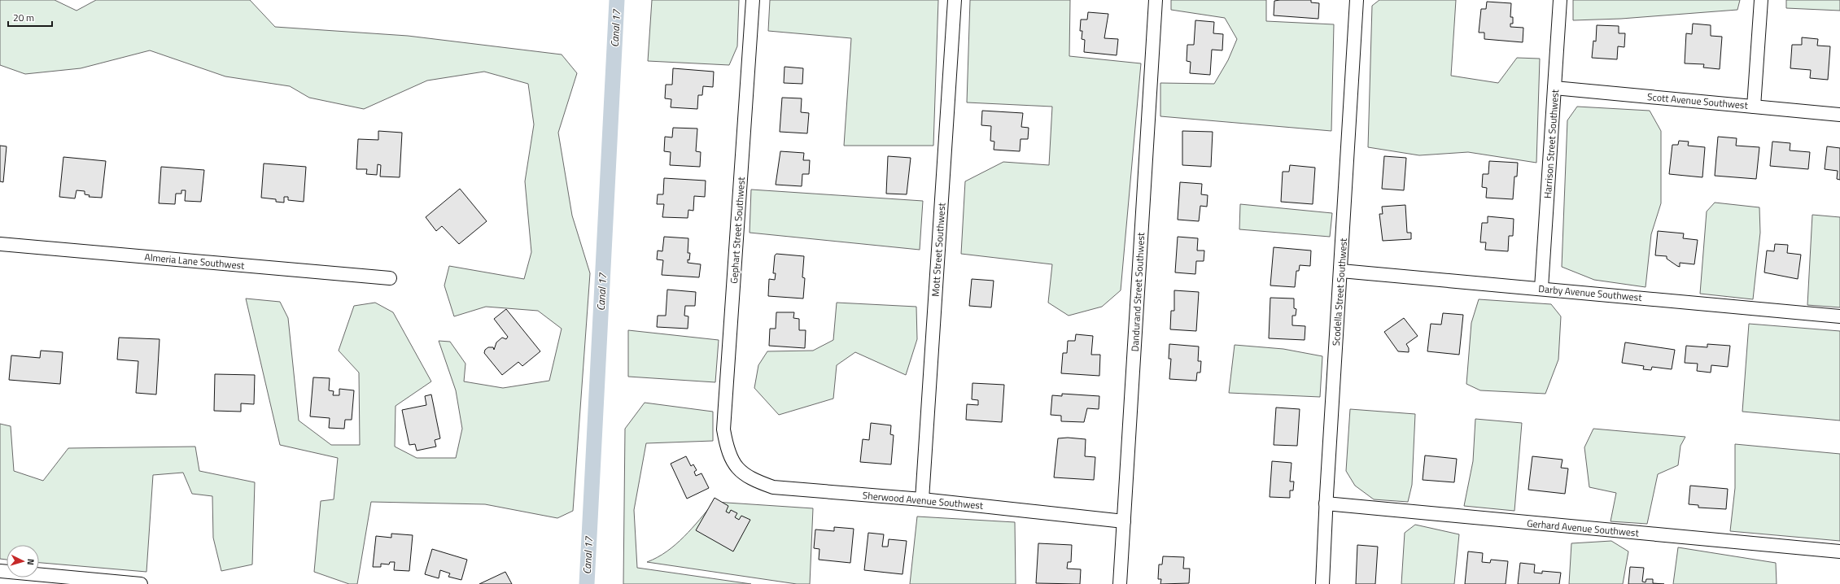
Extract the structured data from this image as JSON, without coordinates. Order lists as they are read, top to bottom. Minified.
{"streets":{"street":["Scott Avenue Southwest","Harrison Street Southwest","Gephart Street Southwest","Mott Street Southwest","Almeria Lane Southwest","Dandurand Street Southwest","Scodella Street Southwest","Darby Avenue Southwest","Sherwood Avenue Southwest","Gerhard Avenue Southwest"]},"crossings":[["Scott Avenue Southwest","Harrison Street Southwest"],["Harrison Street Southwest","Darby Avenue Southwest"],["Gephart Street Southwest","Sherwood Avenue Southwest"],["Mott Street Southwest","Sherwood Avenue Southwest"],["Dandurand Street Southwest","Sherwood Avenue Southwest"],["Scodella Street Southwest","Darby Avenue Southwest"],["Scodella Street Southwest","Gerhard Avenue Southwest"]],"water":["Canal 17"],"scale_bar":"20 m","north":"right"}
